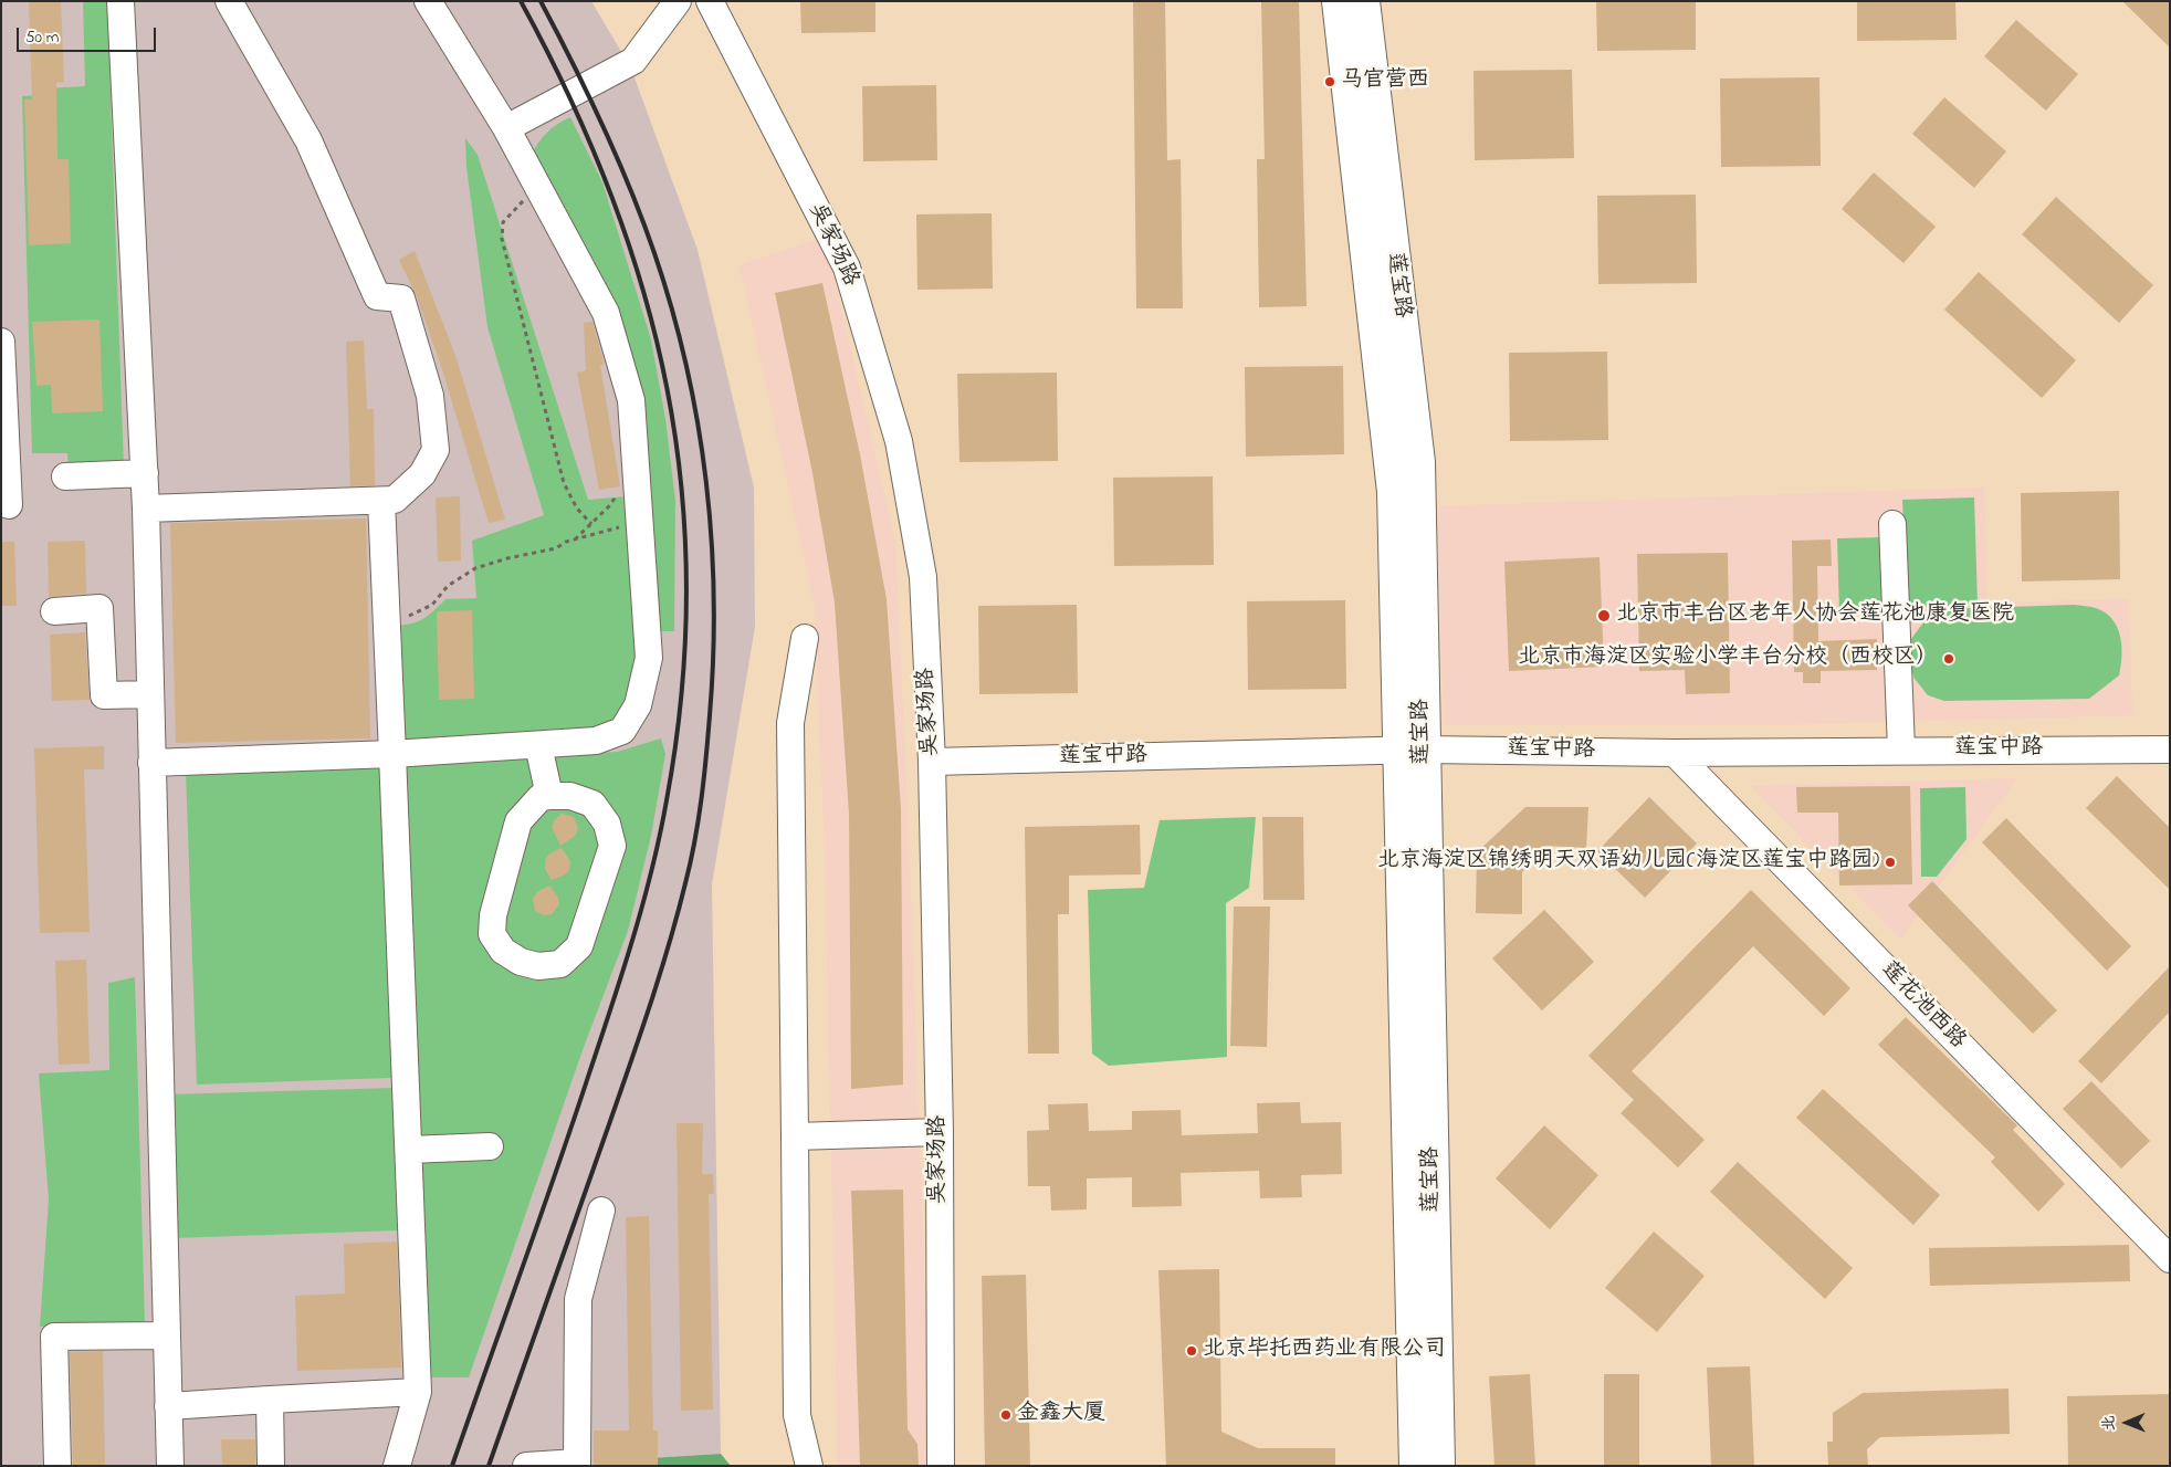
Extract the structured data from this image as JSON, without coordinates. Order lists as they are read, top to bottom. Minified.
{"streets":{"main road":["莲宝路"],"street":["吴家场路","莲宝中路","莲花池西路"]},"crossings":[["吴家场路","莲宝中路"],["莲宝路","莲宝中路"],["莲宝中路","莲花池西路"]],"places":["马官营西","北京市丰台区老年人协会莲花池康复医院","北京市海淀区实验小学丰台分校（西校区）","北京海淀区锦绣明天双语幼儿园(海淀区莲宝中路园)","北京毕托西药业有限公司","金鑫大厦"],"scale_bar":"50 m","north":"left"}
